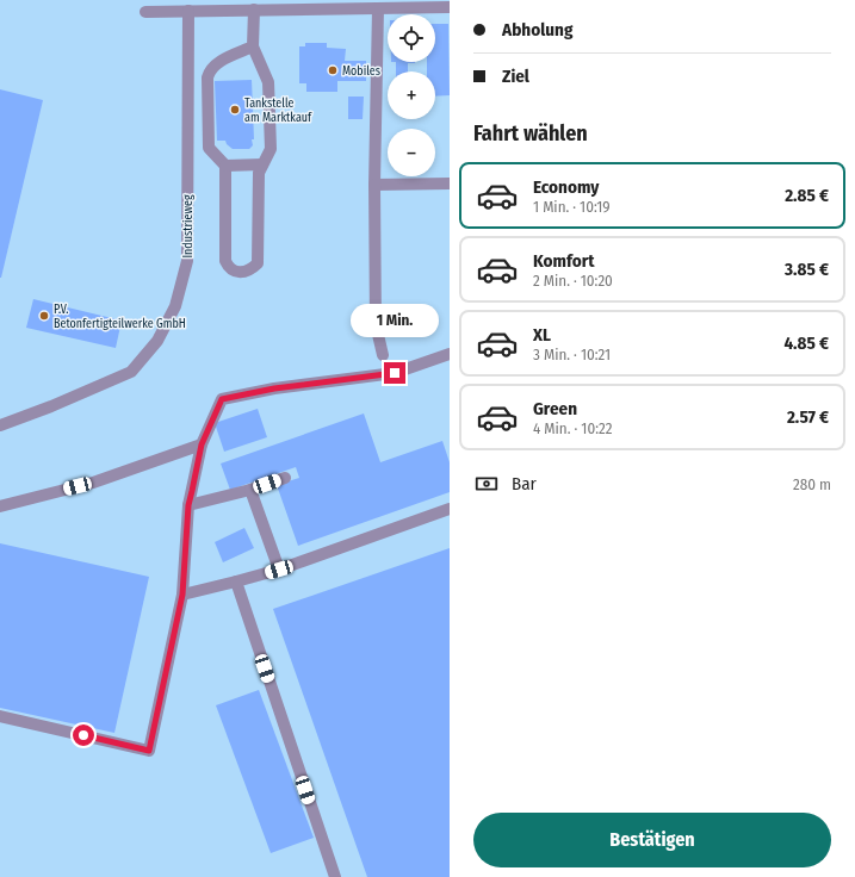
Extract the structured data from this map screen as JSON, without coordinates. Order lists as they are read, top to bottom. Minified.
{"streets":{"street":["Industrieweg"]},"places":["Mobiles","Tankstelle am Marktkauf","P.V. Betonfertigteilwerke GmbH"],"page":{"banner":["Abholung","Ziel"],"map_buttons":["+","−"],"heading":"Fahrt wählen","list":[{"name":"Economy","note":"1 Min. · 10:19","value":"2.85 €"},{"name":"Komfort","note":"2 Min. · 10:20","value":"3.85 €"},{"name":"XL","note":"3 Min. · 10:21","value":"4.85 €"},{"name":"Green","note":"4 Min. · 10:22","value":"2.57 €"}],"bubble":"1 Min.","pay":["Bar","280 m"],"buttons":"Bestätigen"}}
